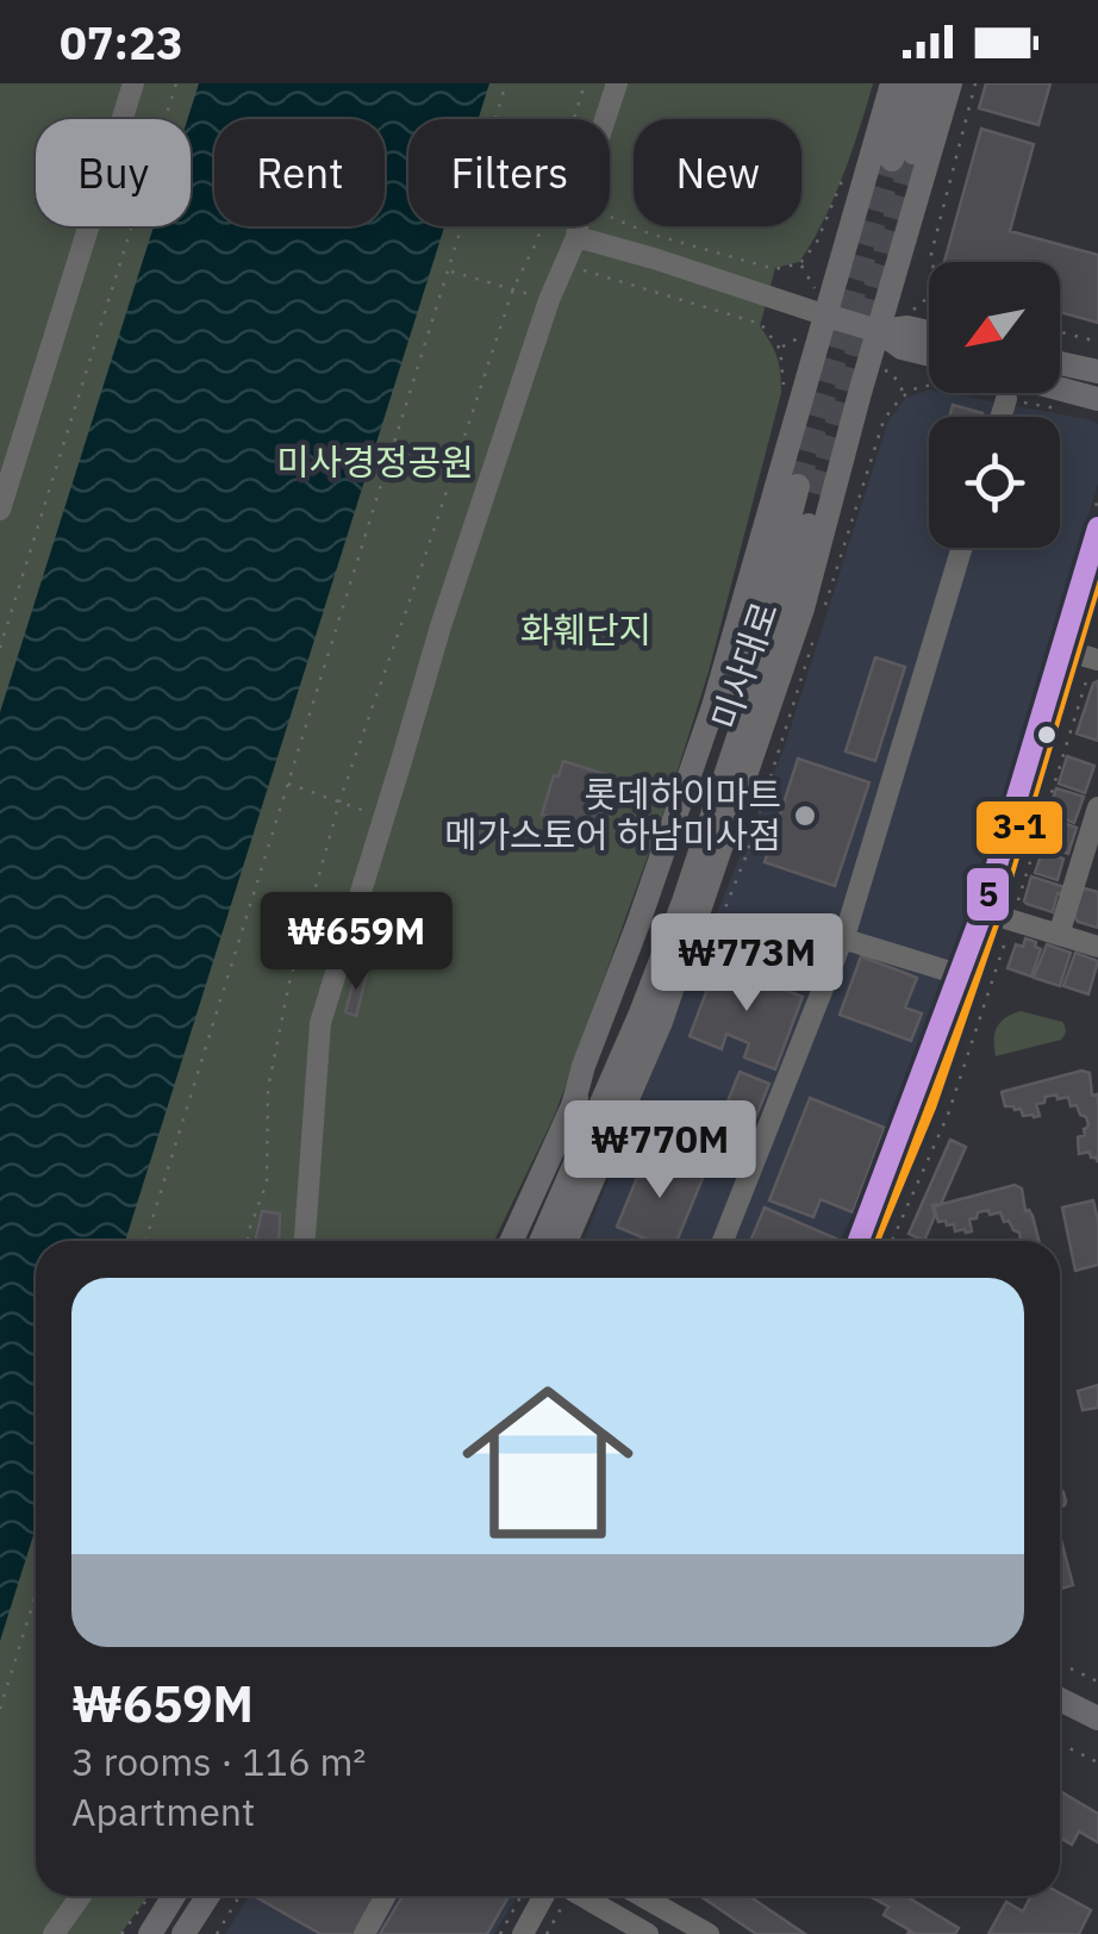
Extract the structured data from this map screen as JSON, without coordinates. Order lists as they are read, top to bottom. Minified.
{"streets":{"main road":["미사대로"]},"parks":["미사경정공원","화훼단지"],"places":["롯데하이마트 메가스토어 하남미사점"],"lines":["transit line 5","transit line 3-1"],"north":"bottom left","page":{"status":"07:23","chip":["Buy","Rent","Filters","New"],"price":["₩659M","₩773M","₩770M"],"list":[{"name":"₩659M","note":"3 rooms · 116 m² · Apartment"}]}}
